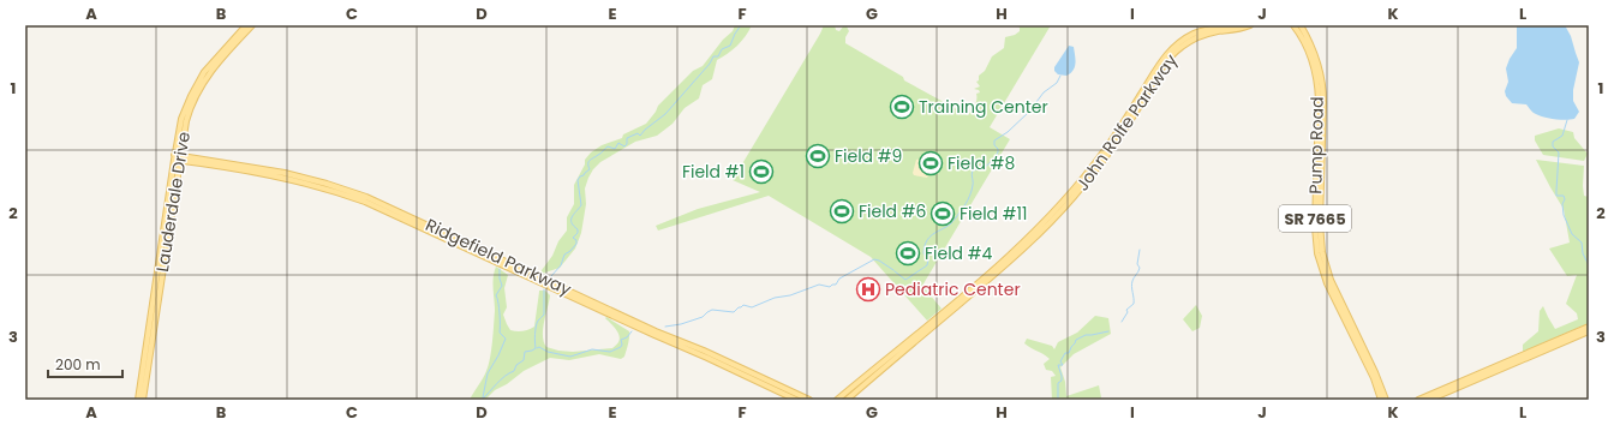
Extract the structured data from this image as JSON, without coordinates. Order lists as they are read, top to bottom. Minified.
{"streets":{"main road":["John Rolfe Parkway","Pump Road","Lauderdale Drive","SR 7665","Ridgefield Parkway"]},"crossings":[["Lauderdale Drive","Ridgefield Parkway"]],"places":{"sports":["Training Center","Field #9","Field #8","Field #1","Field #6","Field #11","Field #4"],"hospital":["Pediatric Center"]},"scale_bar":"200 m","grid":{"columns":["A","B","C","D","E","F","G","H","I","J","K","L"],"rows":["1","2","3"]}}
